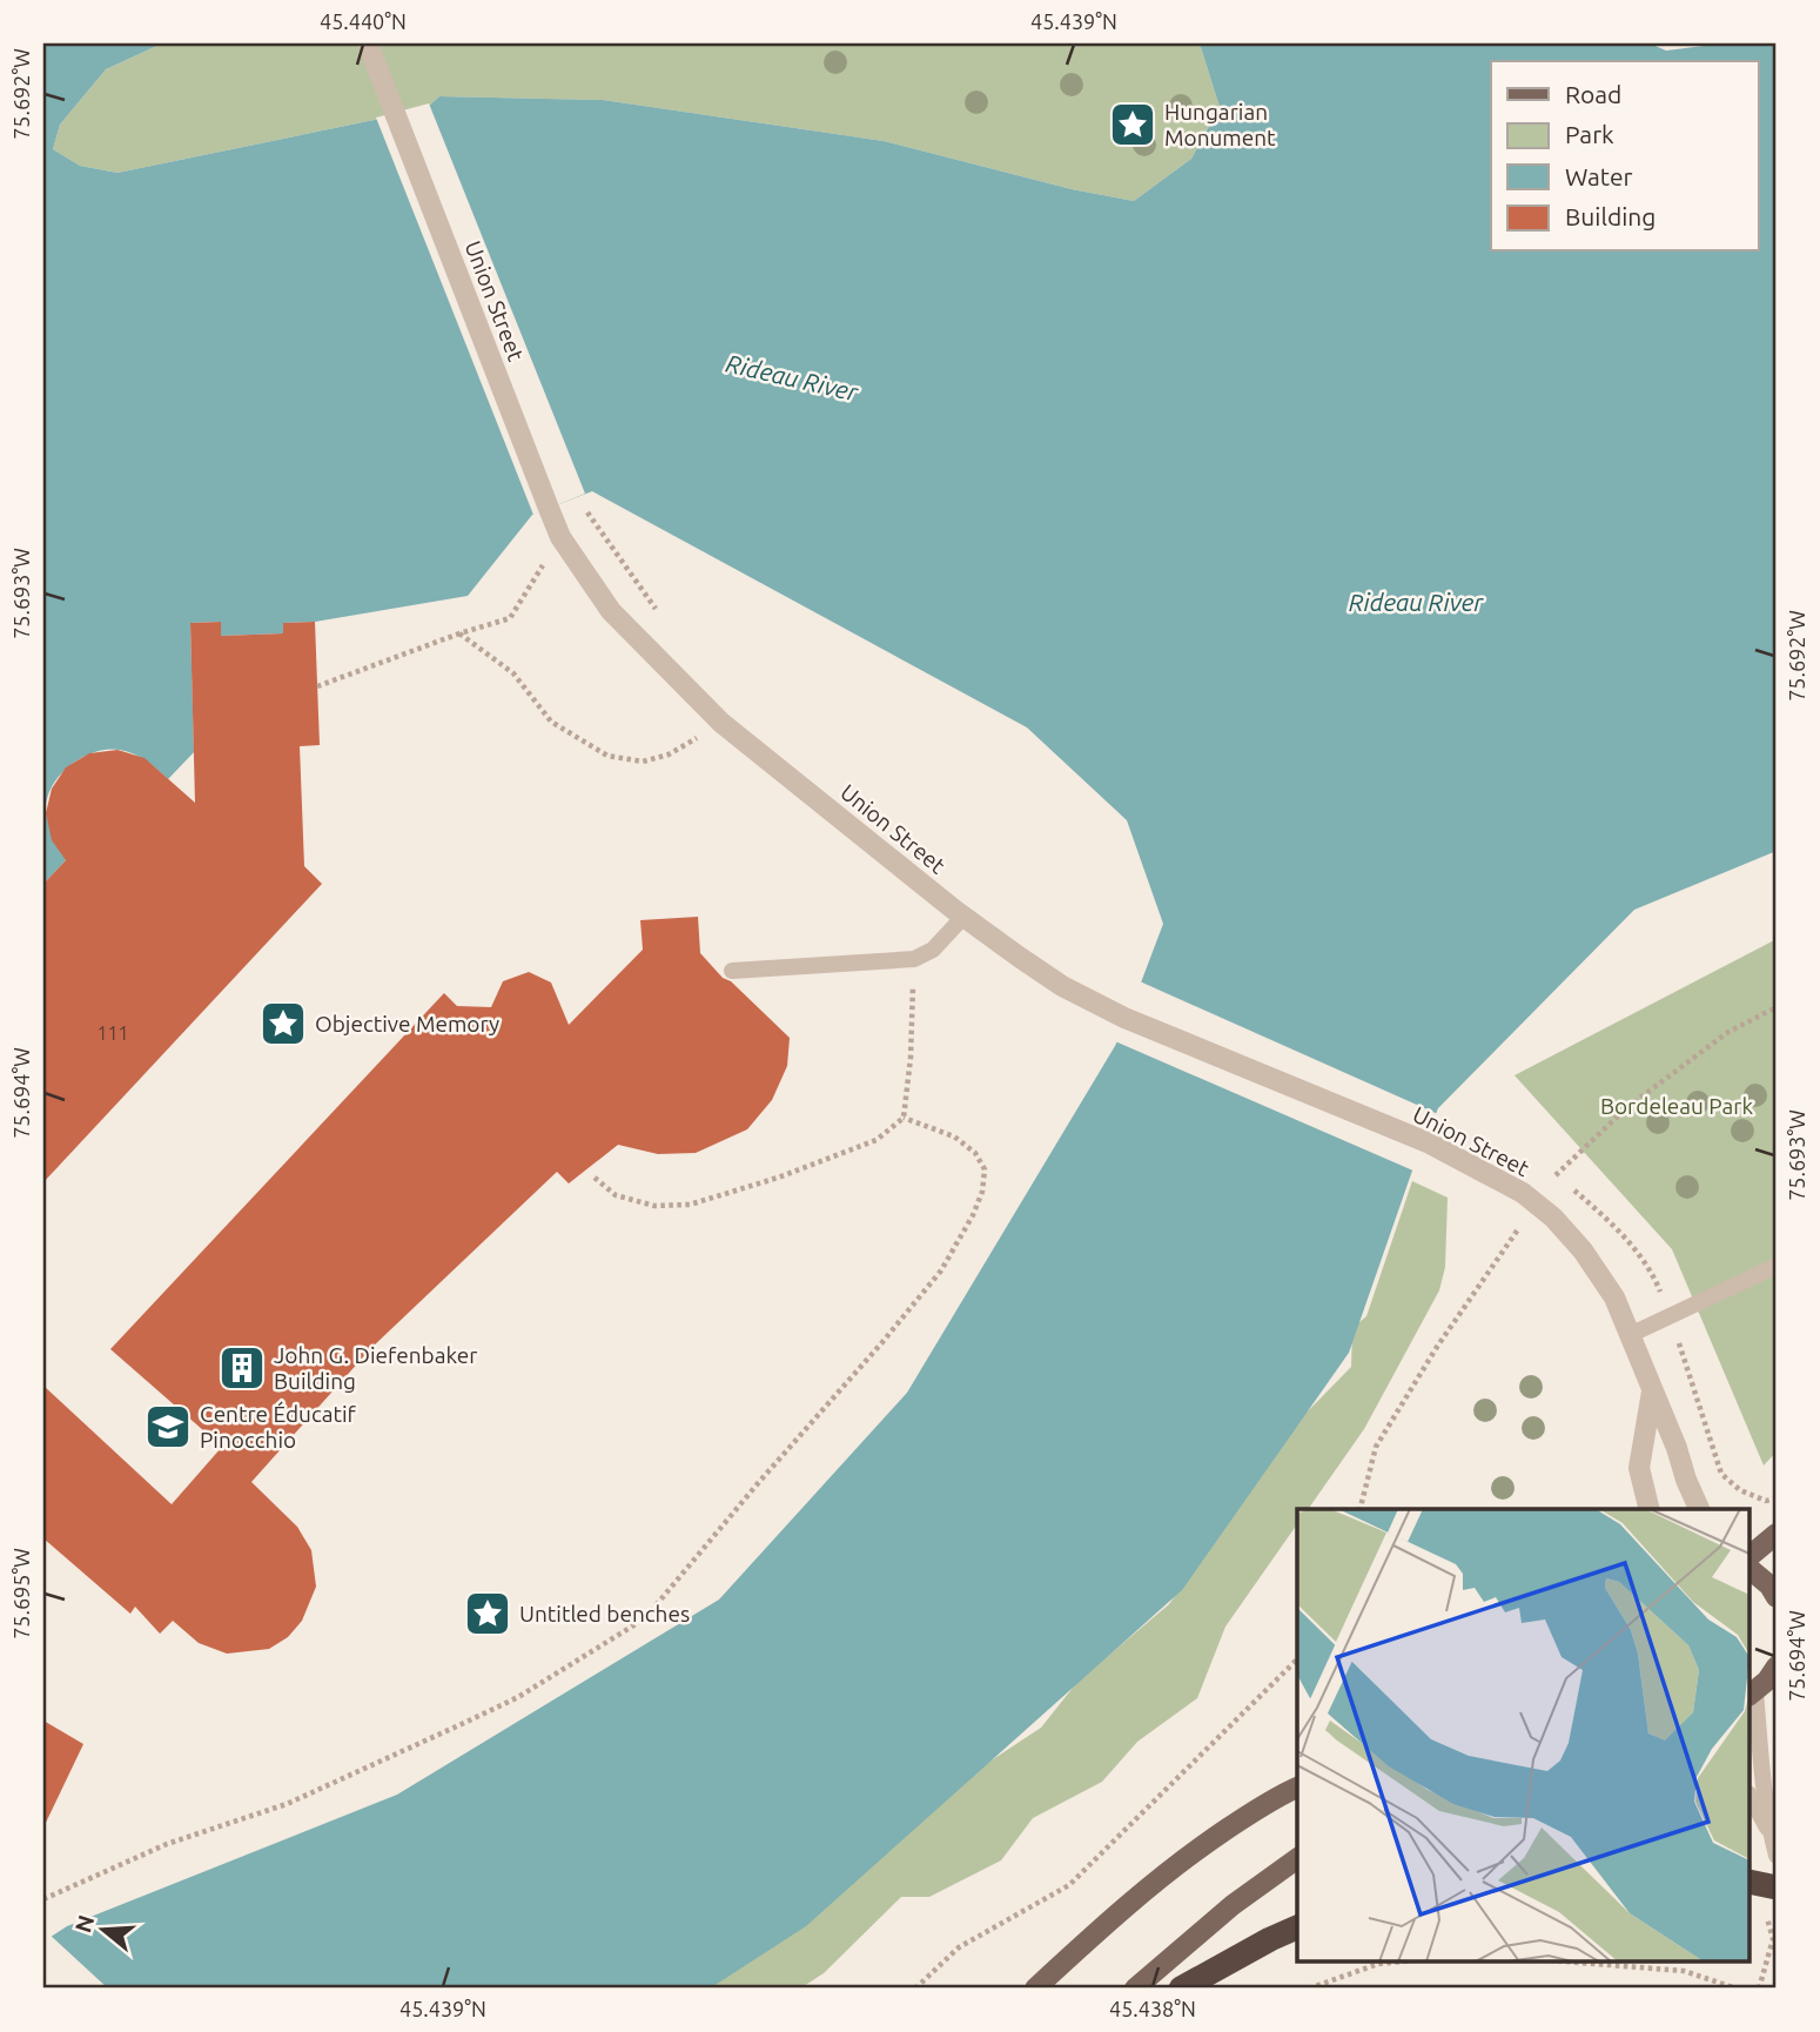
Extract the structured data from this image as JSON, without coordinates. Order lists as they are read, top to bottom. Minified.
{"streets":{"street":["Union Street"]},"water":["Rideau River"],"parks":["Bordeleau Park"],"places":{"place":["Hungarian Monument","Objective Memory","Untitled benches"],"building":["John G. Diefenbaker Building"],"school or university":["Centre Éducatif Pinocchio"]},"house_numbers":["111"],"legend":["Road","Park","Water","Building"],"north":"left","coordinates":["45.440°N","45.439°N","75.692°W","75.693°W","75.694°W","75.695°W","45.438°N"]}
